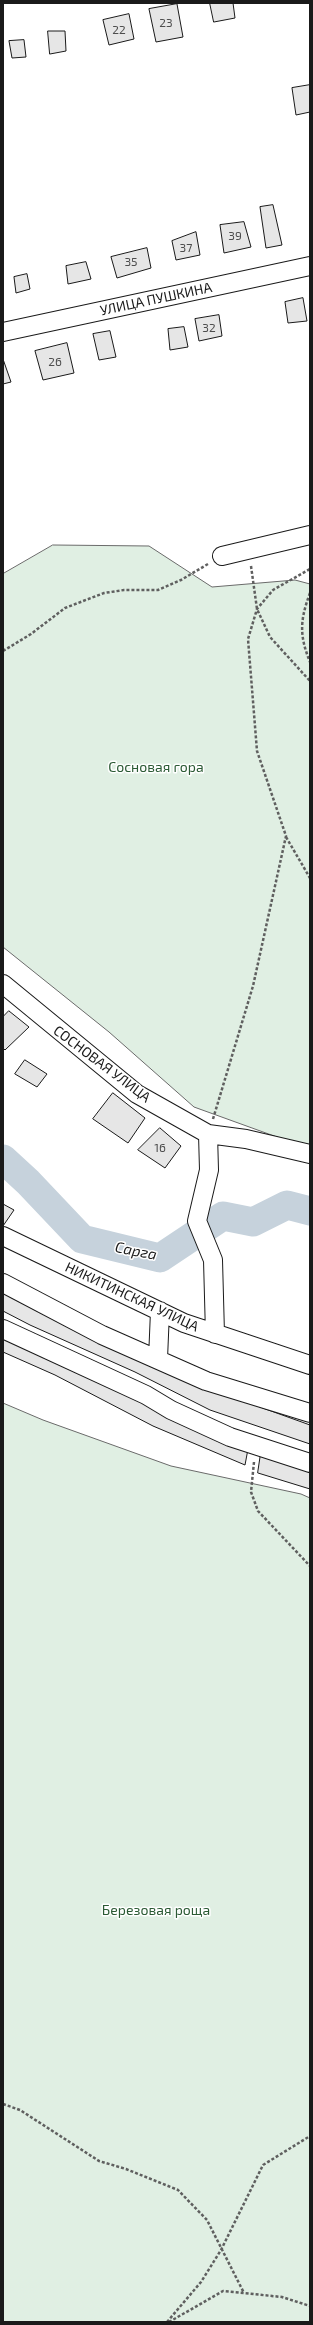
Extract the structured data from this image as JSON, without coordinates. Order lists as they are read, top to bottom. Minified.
{"streets":{"street":["УЛИЦА ПУШКИНА","СОСНОВАЯ УЛИЦА","НИКИТИНСКАЯ УЛИЦА"]},"water":["Сарга"],"parks":["Сосновая гора","Березовая роща"],"house_numbers":["23","22","39","37","35","32","26","16"]}
